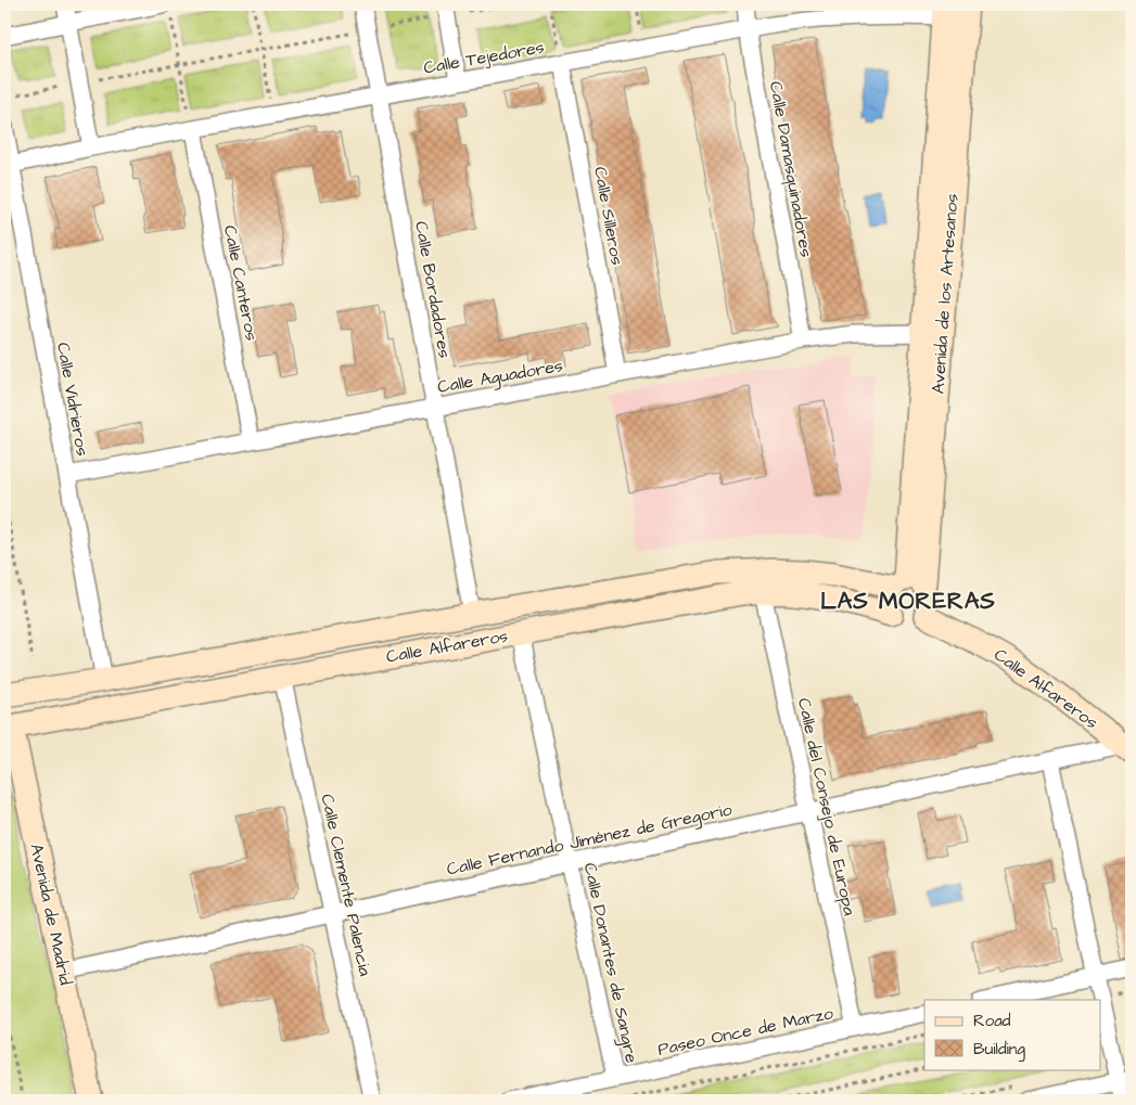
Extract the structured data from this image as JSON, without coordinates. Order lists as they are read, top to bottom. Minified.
{"streets":{"street":["Calle Tejedores","Calle Damasquinadores","Calle Silleros","Calle Canteros","Calle Bordadores","Avenida de los Artesanos","Calle Aguadores","Calle Vidrieros","Calle Alfareros","Calle del Consejo de Europa","Calle Fernando Jiménez de Gregorio","Calle Clemente Palencia","Avenida de Madrid","Calle Donantes de Sangre","Paseo Once de Marzo"]},"crossings":[["Calle Tejedores","Calle Damasquinadores"],["Calle Tejedores","Calle Silleros"],["Calle Tejedores","Calle Canteros"],["Calle Tejedores","Calle Bordadores"],["Calle Tejedores","Avenida de los Artesanos"],["Calle Tejedores","Calle Vidrieros"],["Calle Damasquinadores","Calle Aguadores"],["Calle Silleros","Calle Aguadores"],["Calle Canteros","Calle Aguadores"],["Calle Bordadores","Calle Aguadores"],["Calle Bordadores","Calle Alfareros"],["Avenida de los Artesanos","Calle Aguadores"],["Avenida de los Artesanos","Calle Alfareros"],["Calle Aguadores","Calle Vidrieros"],["Calle Vidrieros","Calle Alfareros"],["Calle Alfareros","Calle del Consejo de Europa"],["Calle Alfareros","Calle Fernando Jiménez de Gregorio"],["Calle Alfareros","Calle Clemente Palencia"],["Calle Alfareros","Avenida de Madrid"],["Calle Alfareros","Calle Donantes de Sangre"],["Calle del Consejo de Europa","Calle Fernando Jiménez de Gregorio"],["Calle del Consejo de Europa","Paseo Once de Marzo"],["Calle Fernando Jiménez de Gregorio","Calle Clemente Palencia"],["Calle Fernando Jiménez de Gregorio","Avenida de Madrid"],["Calle Fernando Jiménez de Gregorio","Calle Donantes de Sangre"],["Calle Donantes de Sangre","Paseo Once de Marzo"]],"districts":["LAS MORERAS"],"legend":["Road","Building"]}
